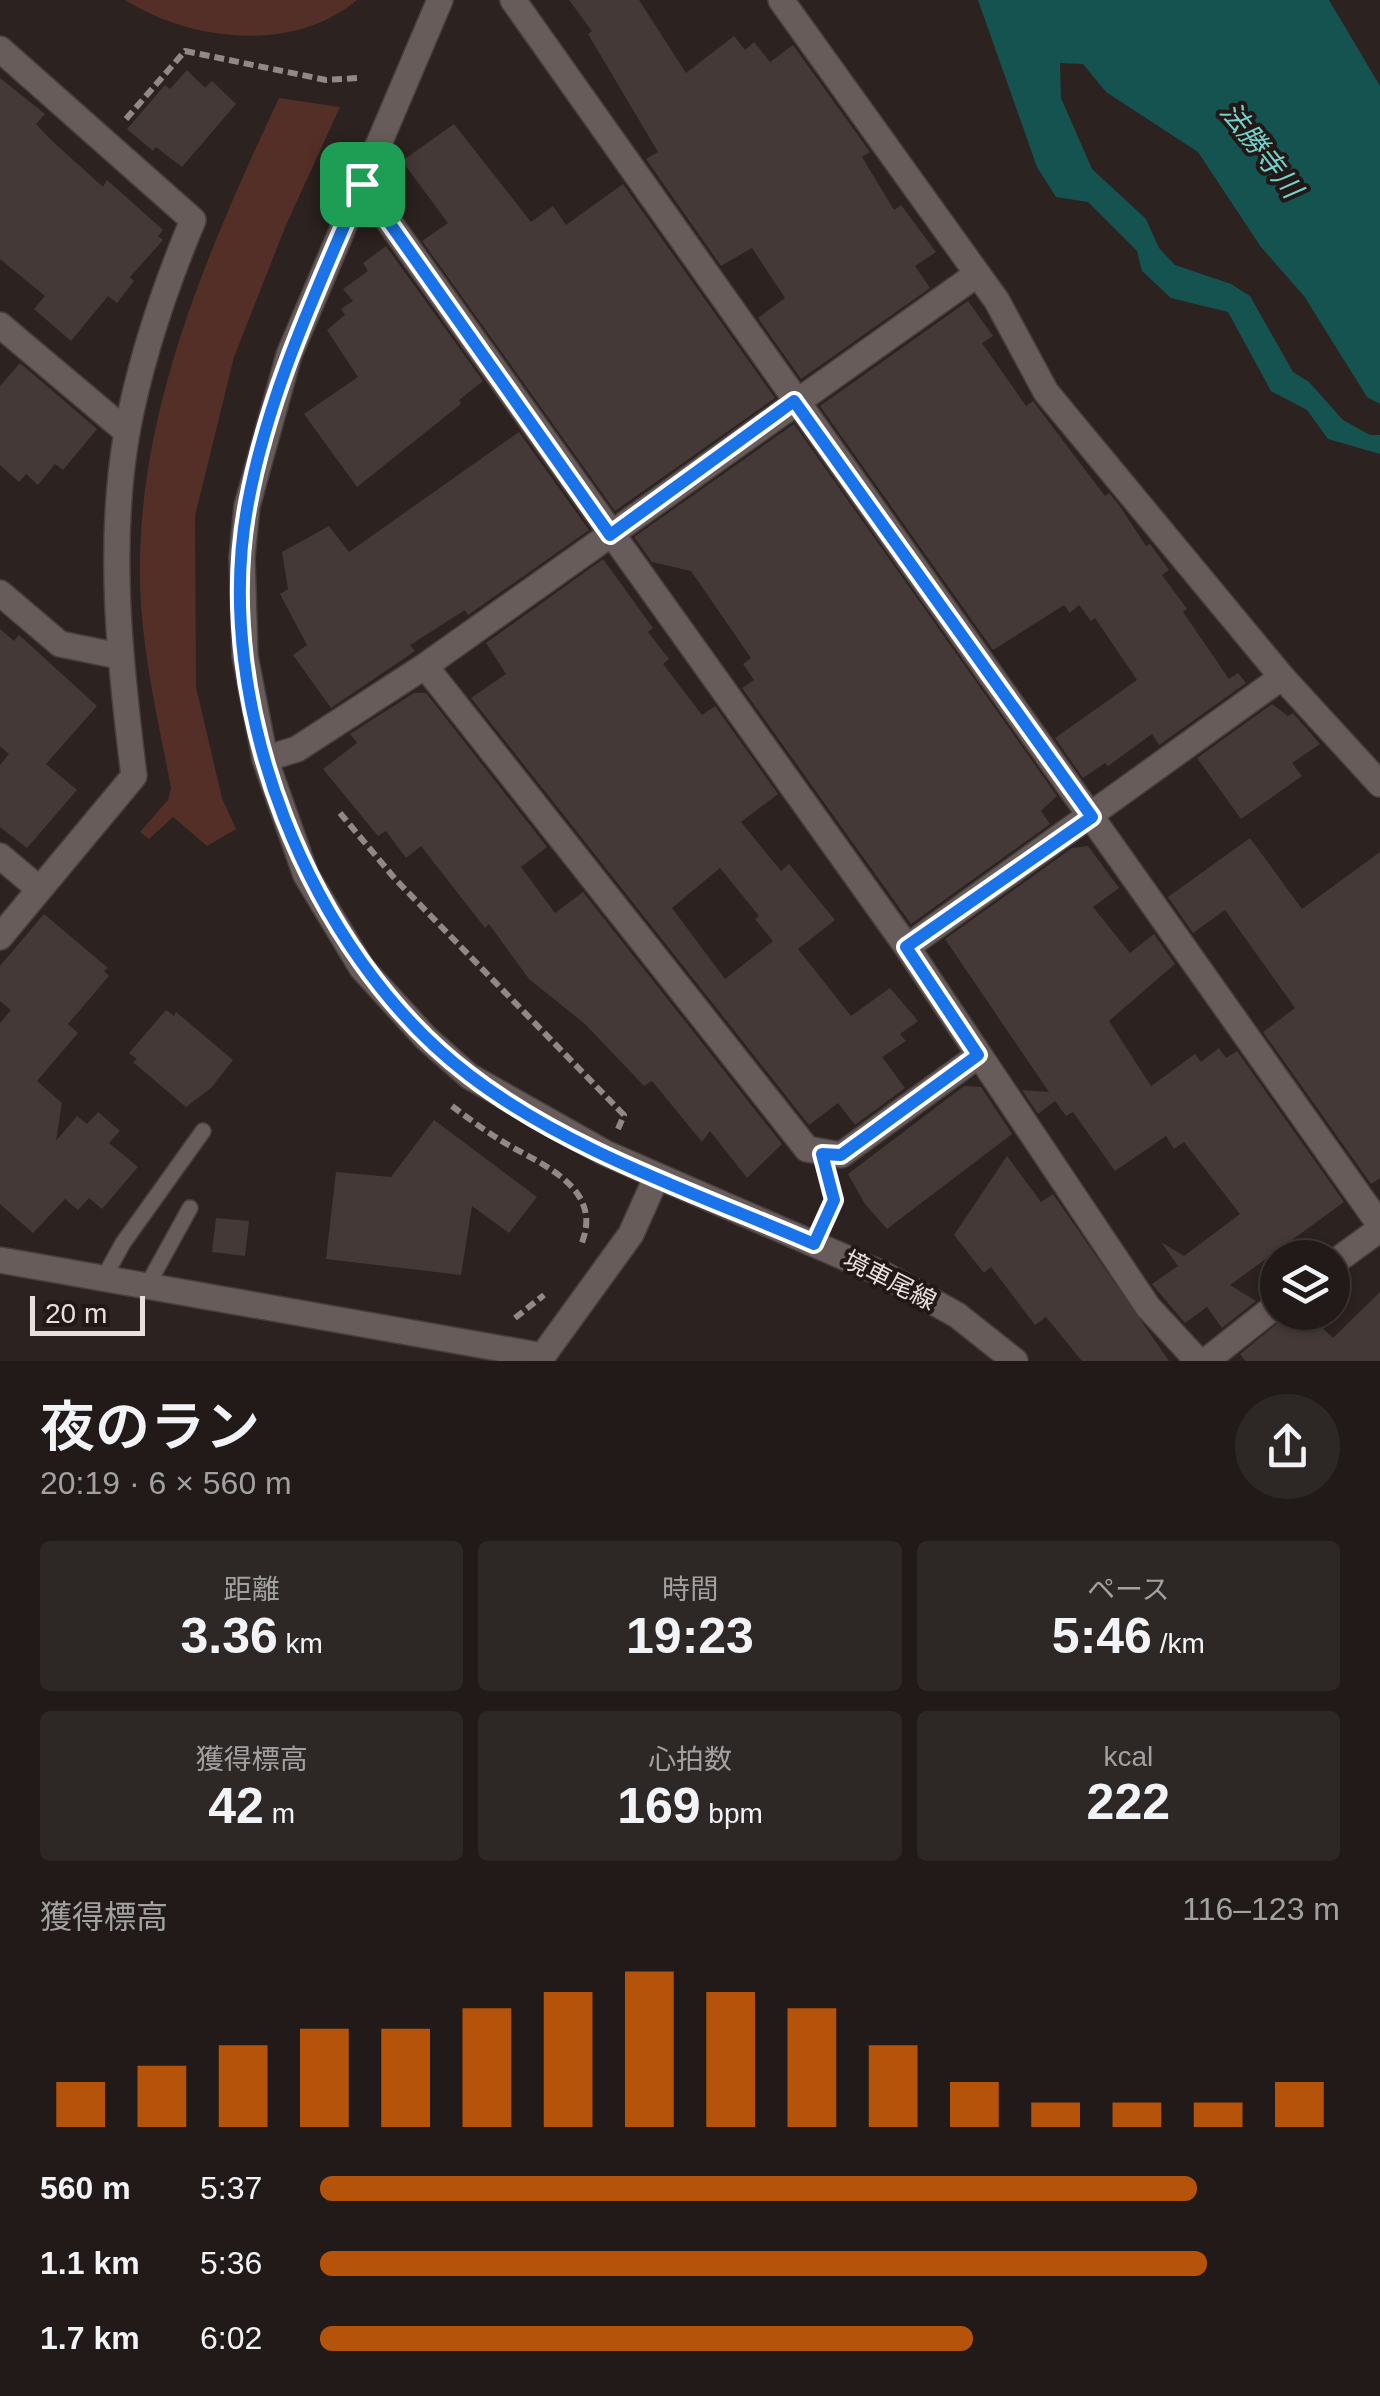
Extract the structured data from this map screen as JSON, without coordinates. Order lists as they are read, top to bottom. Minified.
{"streets":{"street":["境車尾線"]},"water":["法勝寺川"],"scale_bar":"20 m","page":{"scale":"20 m","heading":["夜のラン","20:19 · 6 × 560 m"],"stats":[["距離","3.36 km"],["時間","19:23"],["ペース","5:46 /km"],["獲得標高","42 m"],["心拍数","169 bpm"],["kcal","222"]],"chart":["獲得標高","116–123 m"],"list":[{"name":"560 m","note":"5:37"},{"name":"1.1 km","note":"5:36"},{"name":"1.7 km","note":"6:02"}]}}
